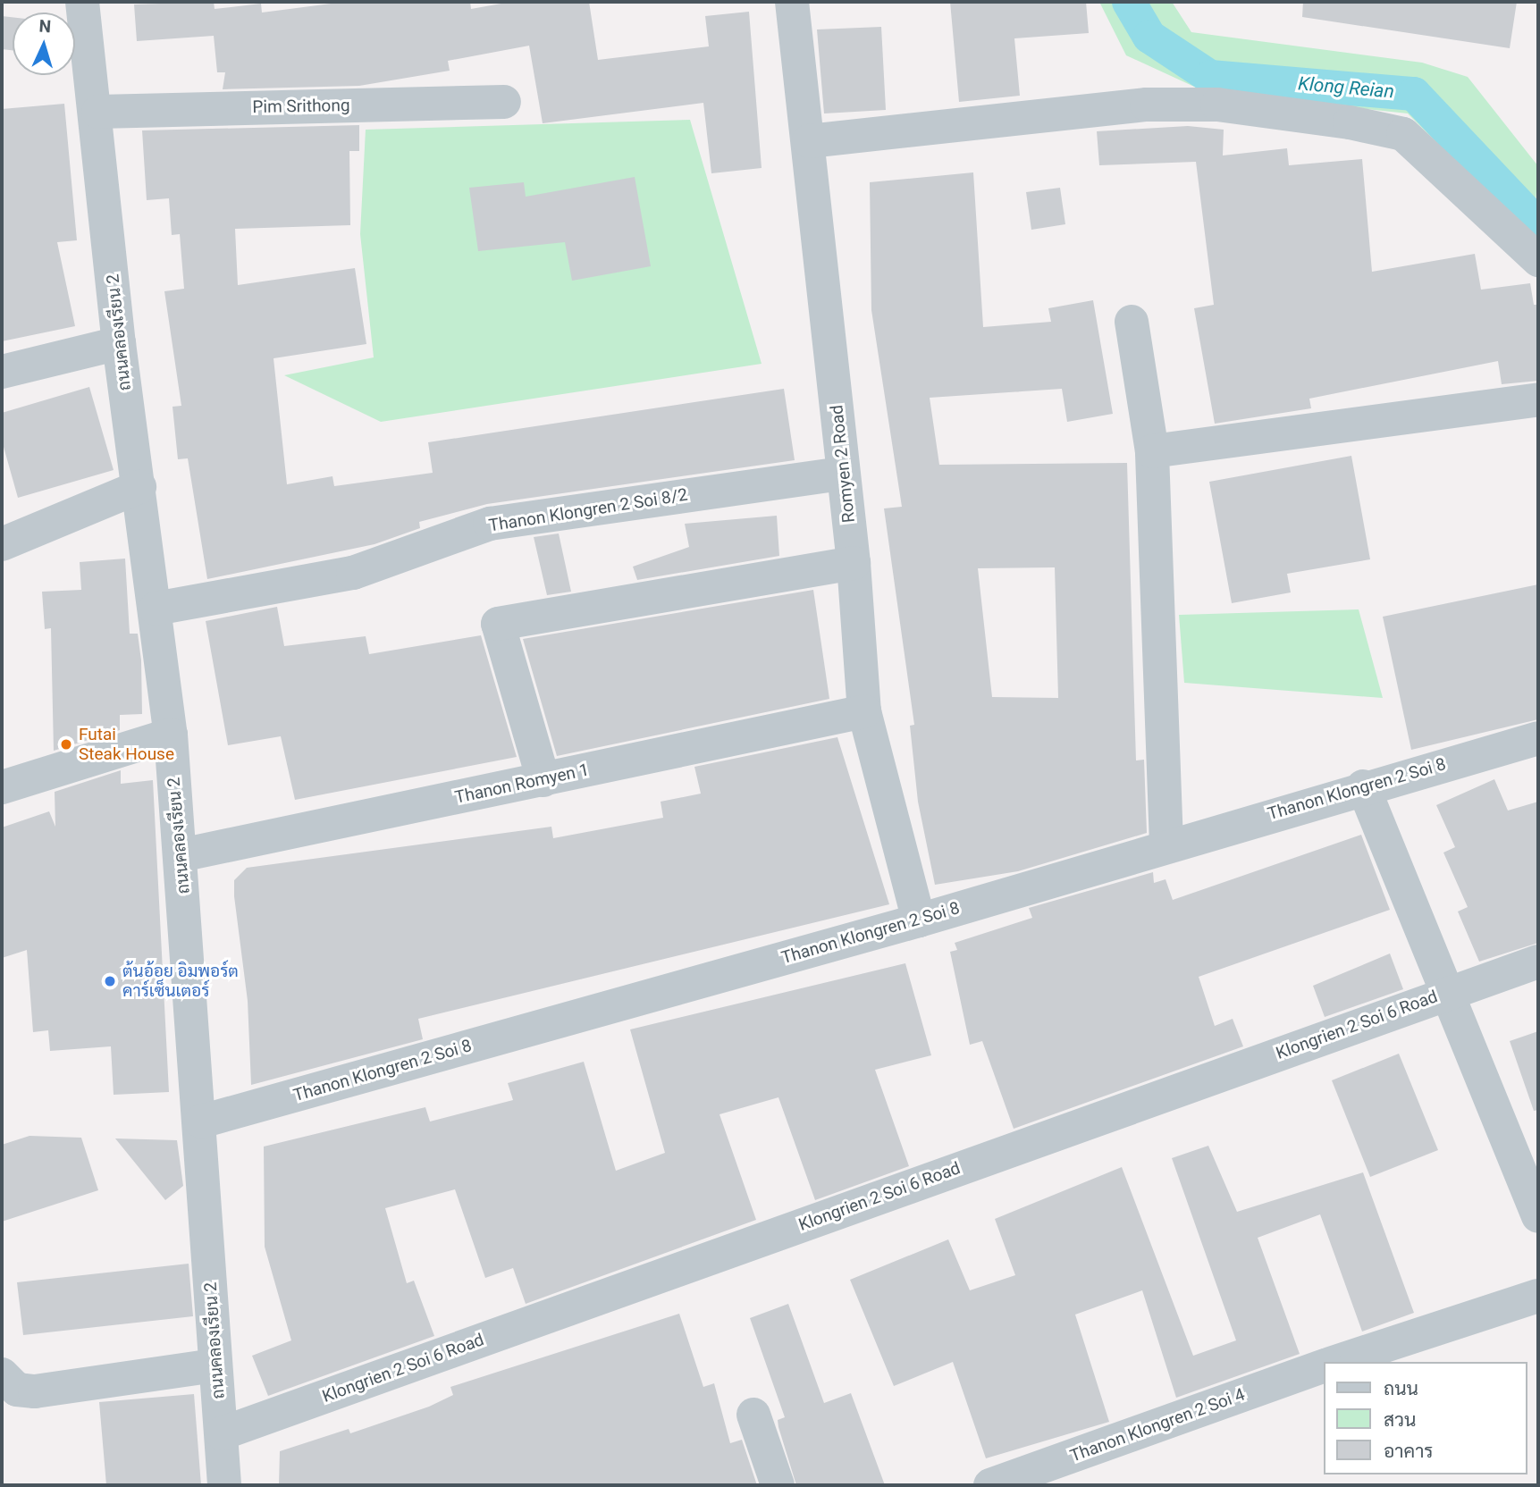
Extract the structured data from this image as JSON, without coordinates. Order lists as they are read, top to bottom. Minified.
{"streets":{"street":["Pim Srithong","ถนนคลองเรียน 2","Romyen 2 Road","Thanon Klongren 2 Soi 8/2","Thanon Romyen 1","Thanon Klongren 2 Soi 8","Klongrien 2 Soi 6 Road","Thanon Klongren 2 Soi 4"]},"crossings":[["Pim Srithong","ถนนคลองเรียน 2"],["ถนนคลองเรียน 2","Thanon Klongren 2 Soi 8/2"],["ถนนคลองเรียน 2","Thanon Romyen 1"],["ถนนคลองเรียน 2","Thanon Klongren 2 Soi 8"],["ถนนคลองเรียน 2","Klongrien 2 Soi 6 Road"],["Romyen 2 Road","Thanon Klongren 2 Soi 8/2"],["Romyen 2 Road","Thanon Romyen 1"],["Romyen 2 Road","Thanon Klongren 2 Soi 8"]],"water":["Klong Reian"],"places":["Futai Steak House","ต้นอ้อย อิมพอร์ต คาร์เซ็นเตอร์"],"legend":["ถนน","สวน","อาคาร"],"north":"top"}
